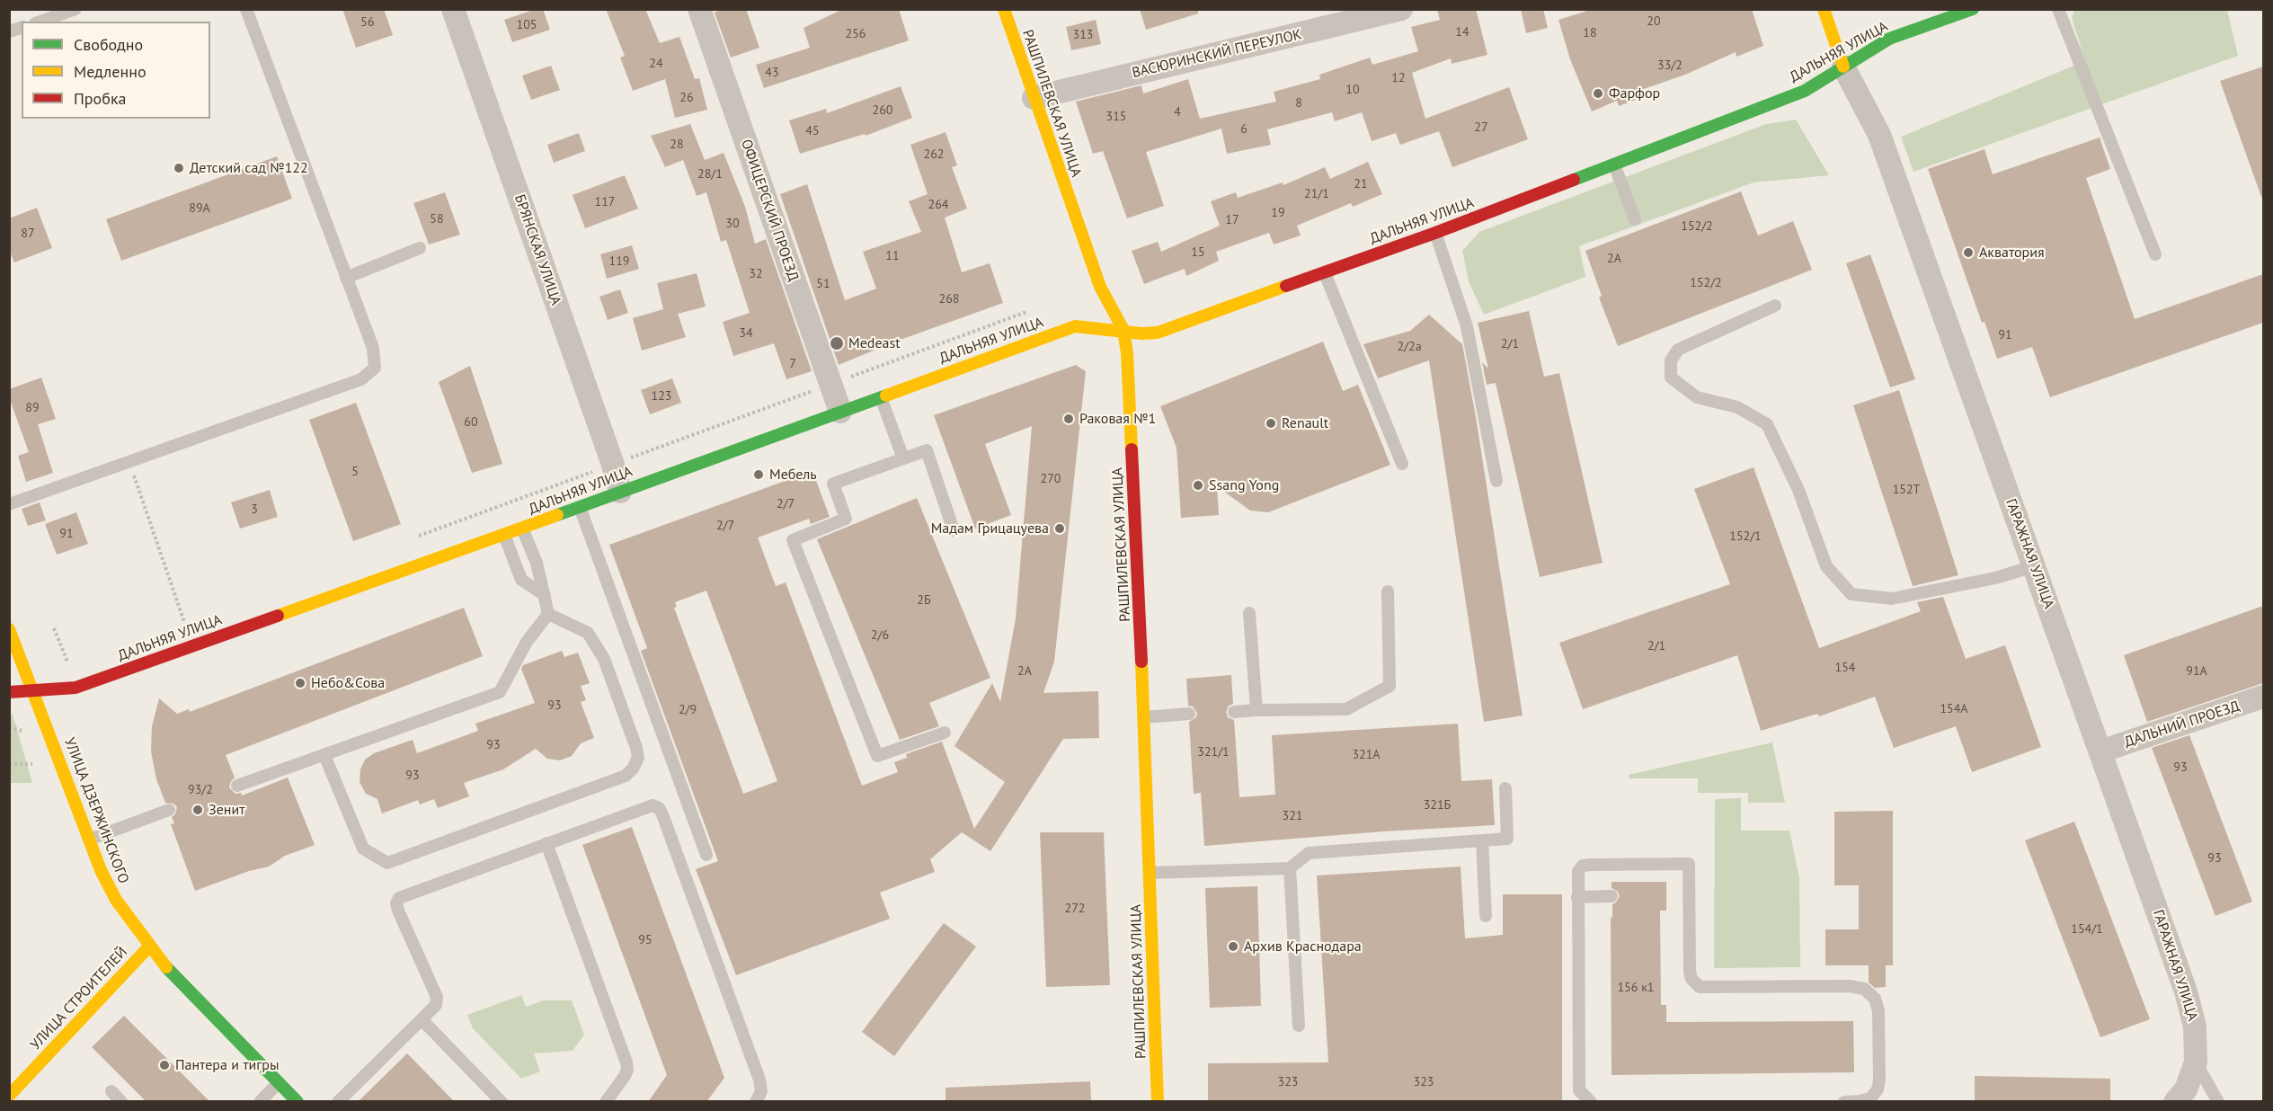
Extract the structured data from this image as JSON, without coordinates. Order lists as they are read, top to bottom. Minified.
{"streets":{"street":["ДАЛЬНЯЯ УЛИЦА","ВАСЮРИНСКИЙ ПЕРЕУЛОК","РАШПИЛЕВСКАЯ УЛИЦА","ОФИЦЕРСКИЙ ПРОЕЗД","БРЯНСКАЯ УЛИЦА","ГАРАЖНАЯ УЛИЦА","ДАЛЬНИЙ ПРОЕЗД","УЛИЦА ДЗЕРЖИНСКОГО","УЛИЦА СТРОИТЕЛЕЙ"]},"crossings":[["ДАЛЬНЯЯ УЛИЦА","РАШПИЛЕВСКАЯ УЛИЦА"],["ДАЛЬНЯЯ УЛИЦА","ОФИЦЕРСКИЙ ПРОЕЗД"],["ДАЛЬНЯЯ УЛИЦА","БРЯНСКАЯ УЛИЦА"],["ДАЛЬНЯЯ УЛИЦА","ГАРАЖНАЯ УЛИЦА"],["ДАЛЬНЯЯ УЛИЦА","УЛИЦА ДЗЕРЖИНСКОГО"],["ВАСЮРИНСКИЙ ПЕРЕУЛОК","РАШПИЛЕВСКАЯ УЛИЦА"],["ГАРАЖНАЯ УЛИЦА","ДАЛЬНИЙ ПРОЕЗД"],["УЛИЦА ДЗЕРЖИНСКОГО","УЛИЦА СТРОИТЕЛЕЙ"]],"places":["Фарфор","Детский сад №122","Акватория","Medeast","Раковая №1","Renault","Мебель","Ssang Yong","Мадам Грицацуева","Небо&Сова","Зенит","Архив Краснодара","Пантера и тигры"],"house_numbers":["20","56","105","14","18","256","313","24","33/2","43","12","10","26","8","260","4","315","27","6","45","28","262","28/1","21","21/1","117","264","89А","19","58","17","30","152/2","87","15","11","2А","119","32","152/2","51","268","34","91","2/1","2/2а","7","123","89","60","5","270","152Т","2/7","3","2/7","91","152/1","2Б","2/6","2/1","154","2А","91А","93","154А","2/9","93","321/1","321А","93","93","93/2","321Б","321","93","272","154/1","95","156 к1","323","323"],"legend":["Свободно","Медленно","Пробка"]}
